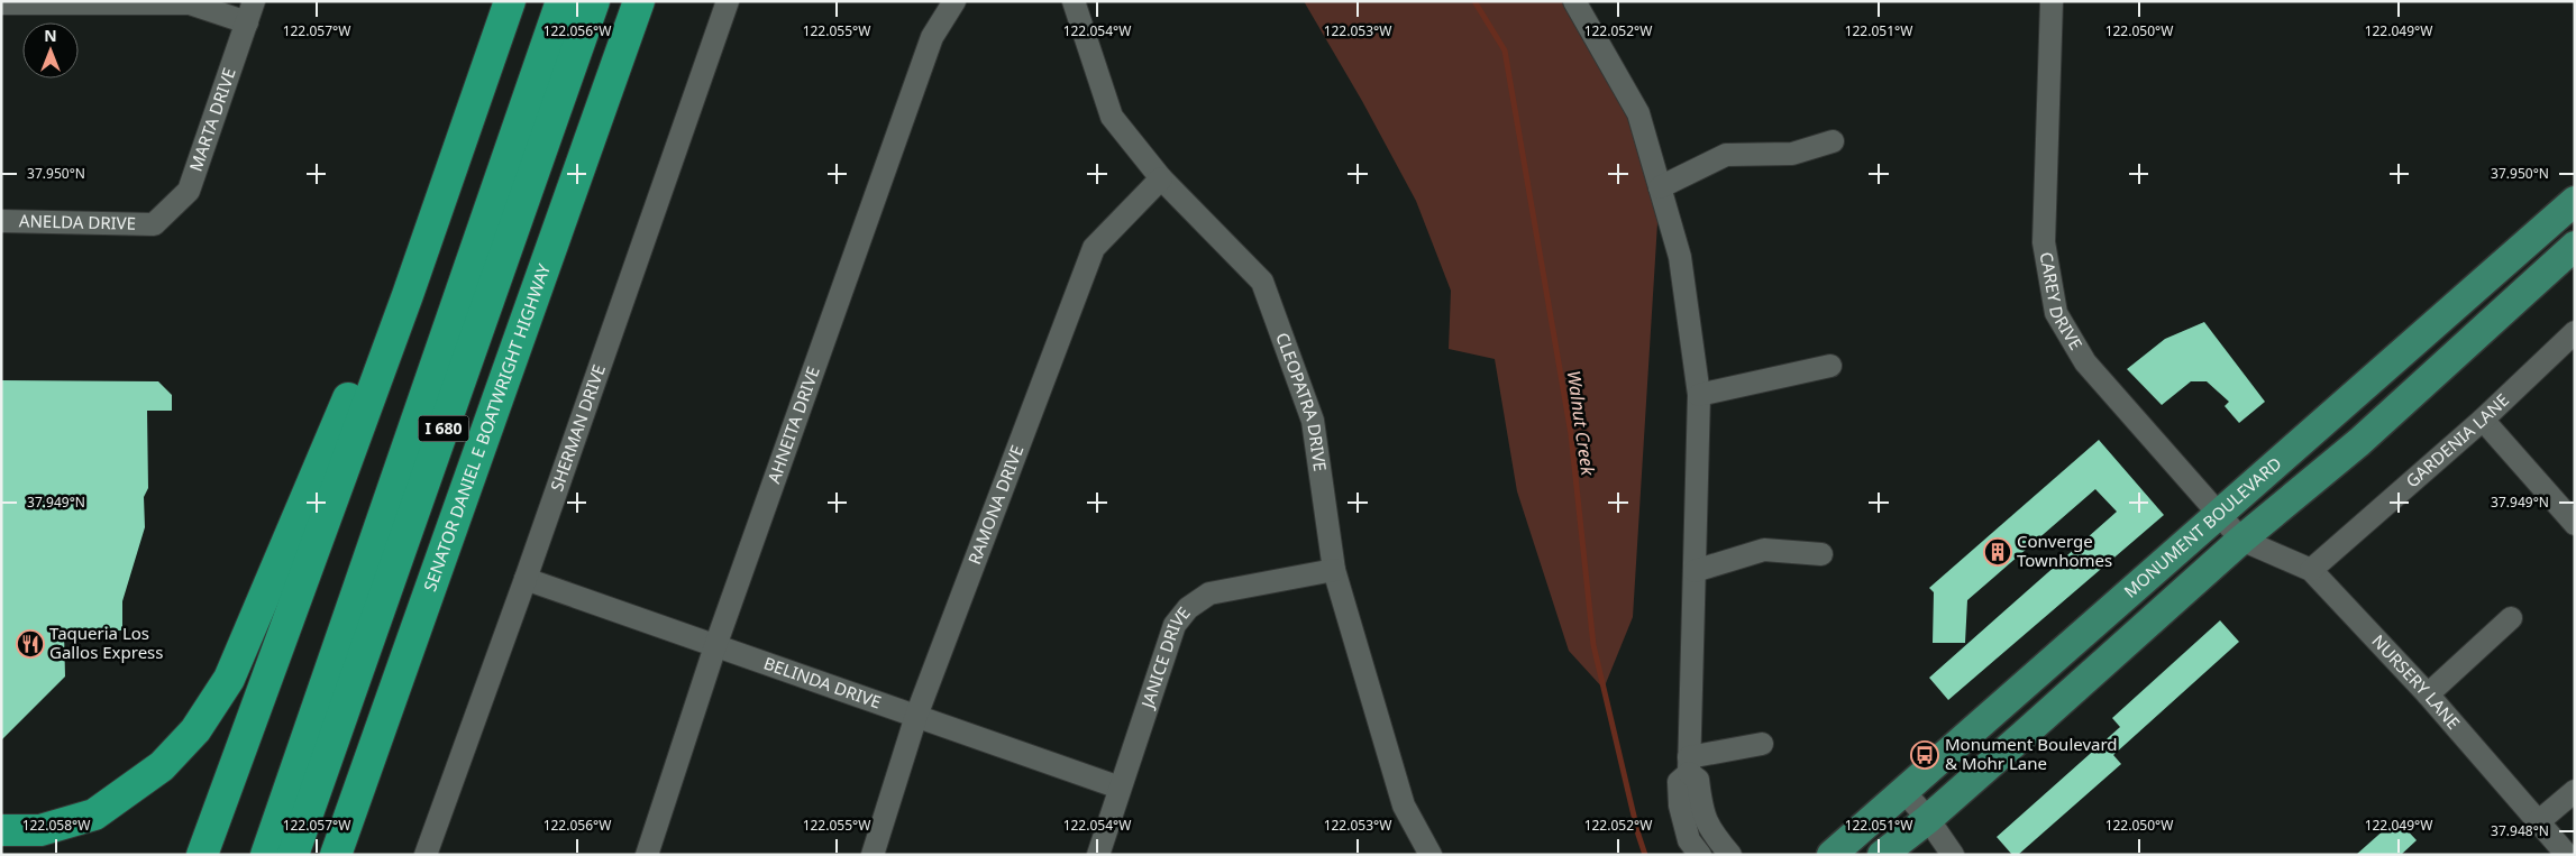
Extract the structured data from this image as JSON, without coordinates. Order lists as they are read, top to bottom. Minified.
{"streets":{"highway":["SENATOR DANIEL E BOATWRIGHT HIGHWAY","I 680"],"main road":["MONUMENT BOULEVARD"],"street":["MARTA DRIVE","ANELDA DRIVE","CAREY DRIVE","CLEOPATRA DRIVE","AHNEITA DRIVE","SHERMAN DRIVE","GARDENIA LANE","RAMONA DRIVE","JANICE DRIVE","BELINDA DRIVE","NURSERY LANE"]},"crossings":[["MARTA DRIVE","ANELDA DRIVE"],["CAREY DRIVE","MONUMENT BOULEVARD"],["CAREY DRIVE","NURSERY LANE"],["CLEOPATRA DRIVE","RAMONA DRIVE"],["CLEOPATRA DRIVE","JANICE DRIVE"],["AHNEITA DRIVE","BELINDA DRIVE"],["SHERMAN DRIVE","BELINDA DRIVE"],["GARDENIA LANE","NURSERY LANE"],["RAMONA DRIVE","BELINDA DRIVE"],["MONUMENT BOULEVARD","NURSERY LANE"],["JANICE DRIVE","BELINDA DRIVE"]],"water":["Walnut Creek"],"places":{"building":["Converge Townhomes"],"restaurant":["Taqueria Los Gallos Express"],"bus stop":["Monument Boulevard & Mohr Lane"]},"north":"top","coordinates":["122.057°W","122.056°W","122.055°W","122.054°W","122.053°W","122.052°W","122.051°W","122.050°W","122.049°W","37.950°N","37.949°N","122.058°W","37.948°N"]}
